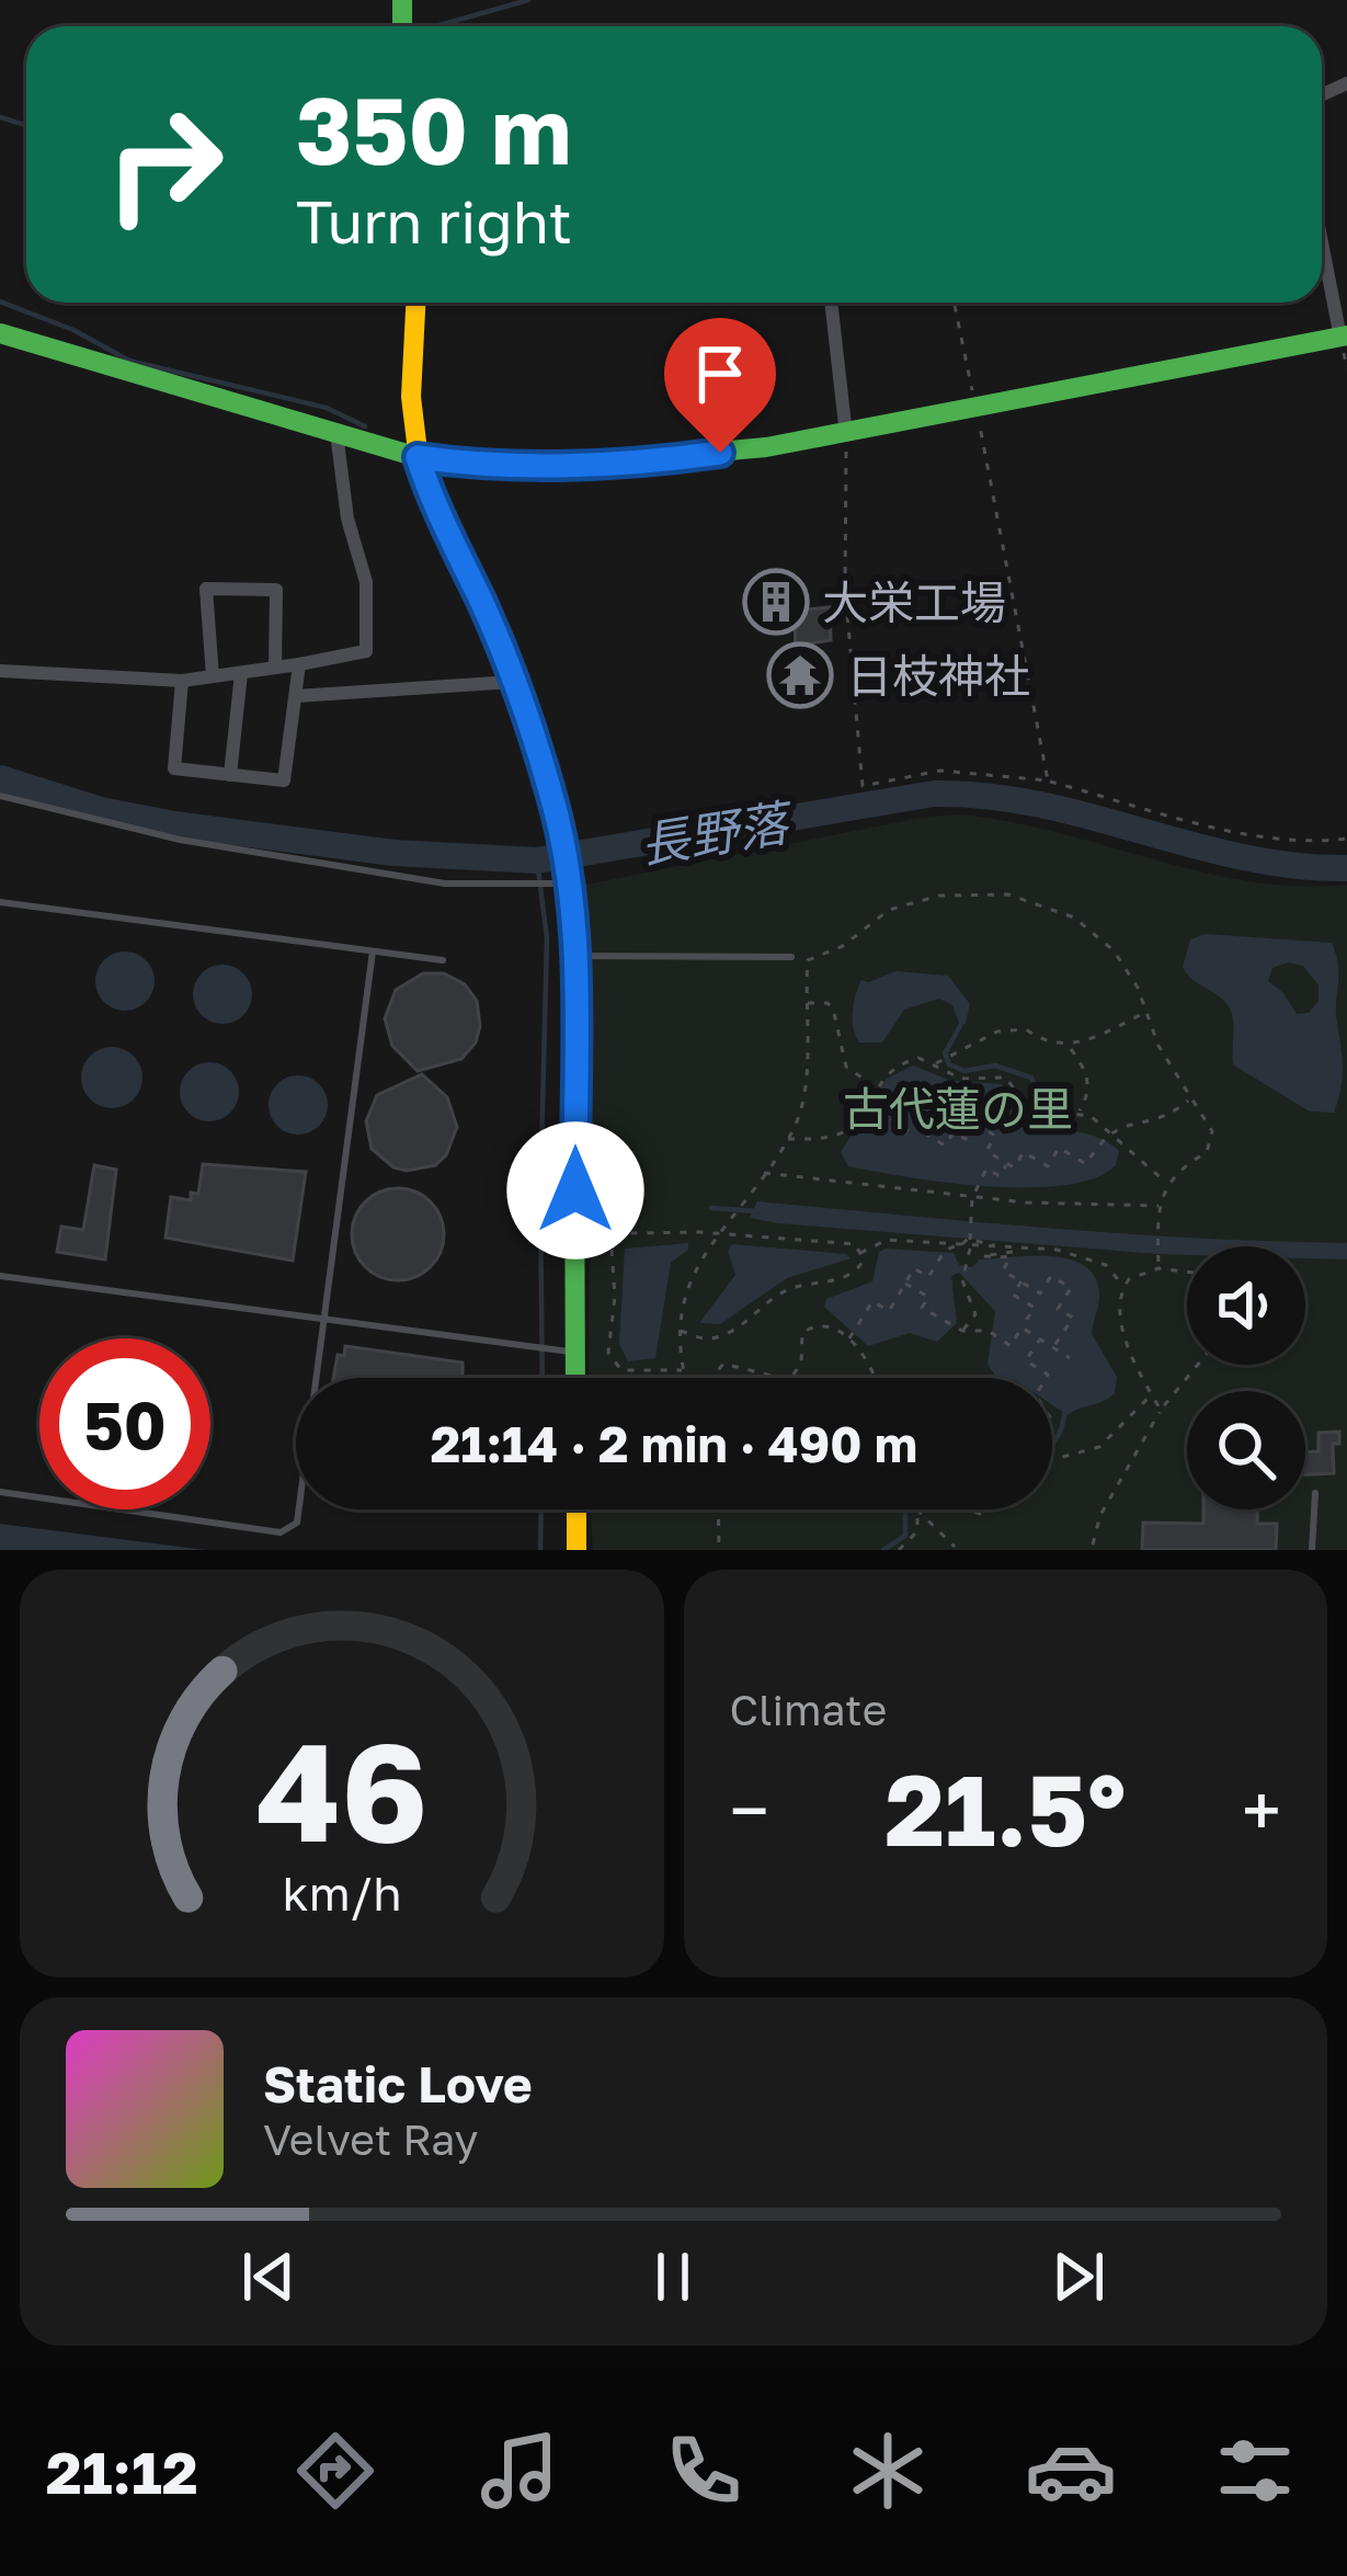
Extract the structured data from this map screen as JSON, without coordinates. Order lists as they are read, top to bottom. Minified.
{"water":["長野落"],"parks":["古代蓮の里"],"places":{"building":["大栄工場"],"temple":["日枝神社"]},"page":{"turn":["350 m","Turn right"],"limit":"50","trip":"21:14 · 2 min · 490 m","tile":"Climate","heat":["−","21.5°","+"],"song":["Static Love","Velvet Ray"],"tabs":"21:12","gauge":["46","km/h"]}}
